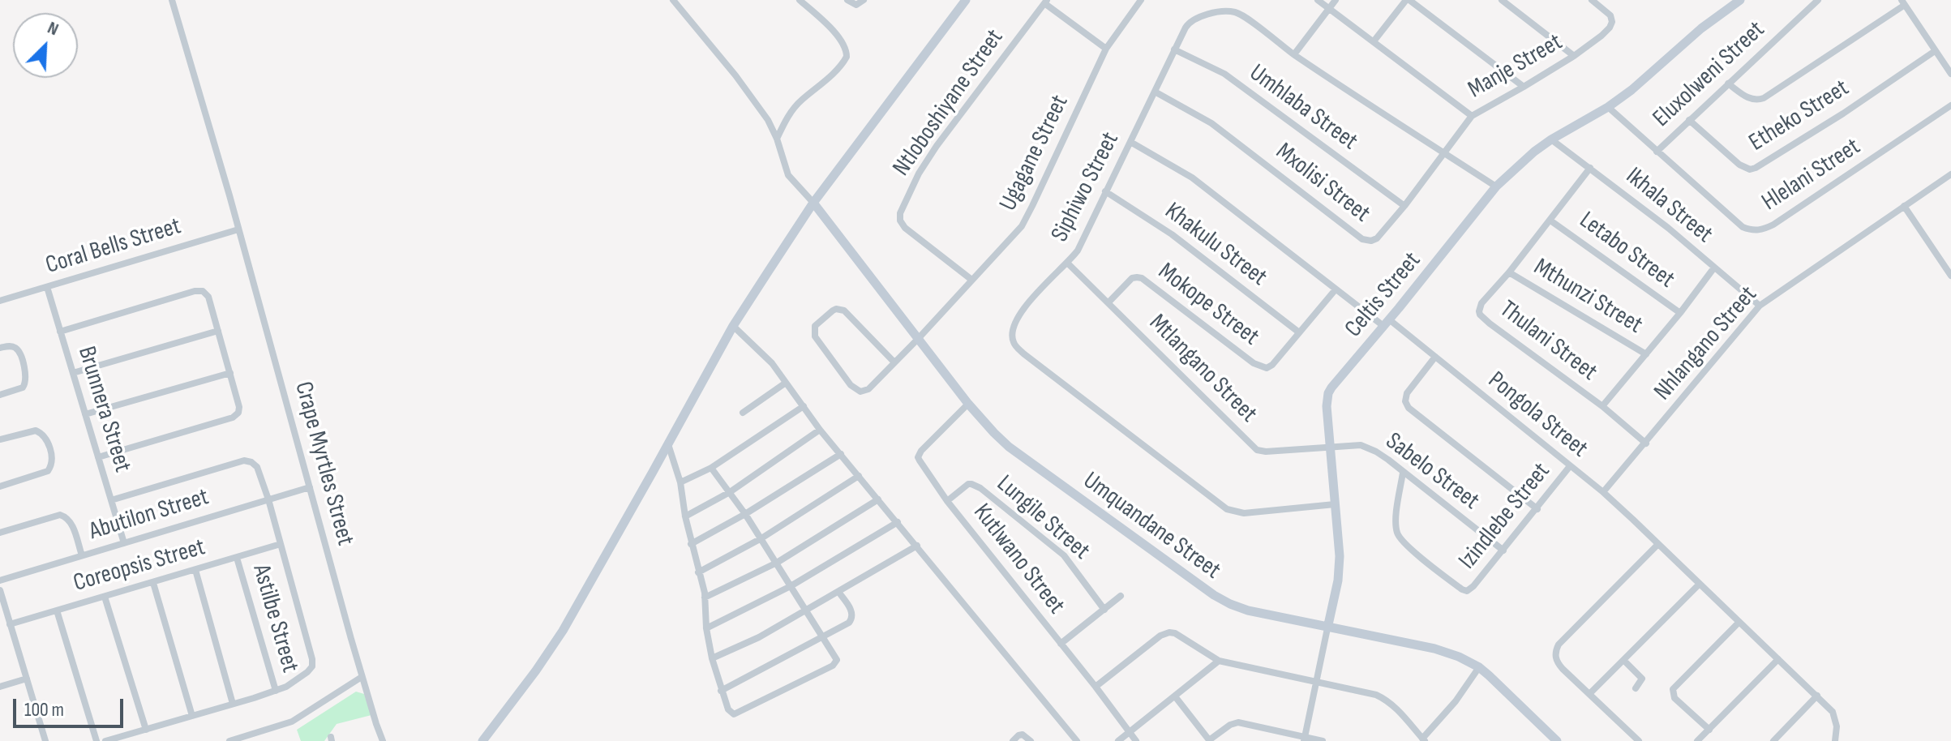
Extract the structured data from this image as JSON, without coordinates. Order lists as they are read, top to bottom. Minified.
{"streets":{"street":["Manje Street","Eluxolweni Street","Ntloboshiyane Street","Umhlaba Street","Etheko Street","Ugagane Street","Hlelani Street","Mxolisi Street","Siphiwo Street","Ikhala Street","Khakulu Street","Coral Bells Street","Letabo Street","Celtis Street","Mthunzi Street","Mokope Street","Thulani Street","Nhlangano Street","Mtlangano Street","Brunnera Street","Pongola Street","Crape Myrtles Street","Sabelo Street","Abutilon Street","Izindlebe Street","Lungile Street","Umquandane Street","Kutlwano Street","Coreopsis Street","Astilbe Street"]},"crossings":[["Manje Street","Mxolisi Street"],["Eluxolweni Street","Etheko Street"],["Eluxolweni Street","Hlelani Street"],["Ntloboshiyane Street","Ugagane Street"],["Umhlaba Street","Mxolisi Street"],["Umhlaba Street","Siphiwo Street"],["Ugagane Street","Umquandane Street"],["Hlelani Street","Celtis Street"],["Mxolisi Street","Siphiwo Street"],["Siphiwo Street","Khakulu Street"],["Siphiwo Street","Celtis Street"],["Siphiwo Street","Mtlangano Street"],["Siphiwo Street","Pongola Street"],["Ikhala Street","Celtis Street"],["Ikhala Street","Thulani Street"],["Ikhala Street","Nhlangano Street"],["Khakulu Street","Mokope Street"],["Coral Bells Street","Brunnera Street"],["Coral Bells Street","Crape Myrtles Street"],["Letabo Street","Thulani Street"],["Celtis Street","Mtlangano Street"],["Celtis Street","Pongola Street"],["Celtis Street","Sabelo Street"],["Celtis Street","Umquandane Street"],["Mthunzi Street","Thulani Street"],["Mokope Street","Mtlangano Street"],["Mokope Street","Pongola Street"],["Thulani Street","Nhlangano Street"],["Nhlangano Street","Pongola Street"],["Mtlangano Street","Sabelo Street"],["Brunnera Street","Abutilon Street"],["Pongola Street","Izindlebe Street"],["Crape Myrtles Street","Abutilon Street"],["Sabelo Street","Izindlebe Street"],["Lungile Street","Kutlwano Street"],["Umquandane Street","Kutlwano Street"],["Coreopsis Street","Astilbe Street"]],"scale_bar":"100 m","north":"top right"}
